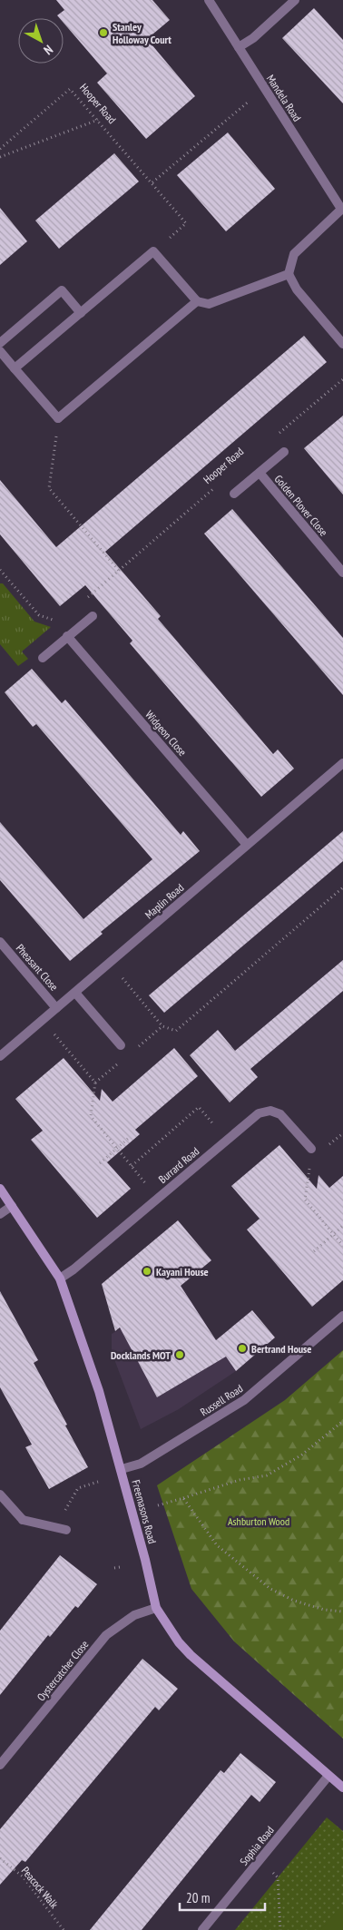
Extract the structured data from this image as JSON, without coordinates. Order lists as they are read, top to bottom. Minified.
{"streets":{"street":["Mandela Road","Golden Plover Close","Widgeon Close","Maplin Road","Pheasant Close","Burrard Road","Russell Road","Freemasons Road","Oystercatcher Close","Sophia Road"],"path":["Hooper Road","Peacock Walk"]},"crossings":[["Widgeon Close","Maplin Road"],["Maplin Road","Pheasant Close"],["Burrard Road","Freemasons Road"],["Russell Road","Freemasons Road"],["Freemasons Road","Oystercatcher Close"],["Freemasons Road","Sophia Road"]],"parks":["Ashburton Wood"],"places":["Stanley Holloway Court","Kayani House","Bertrand House","Docklands MOT"],"scale_bar":"20 m","north":"bottom right"}
